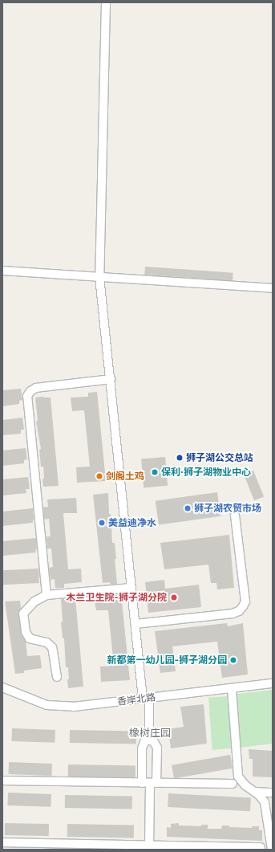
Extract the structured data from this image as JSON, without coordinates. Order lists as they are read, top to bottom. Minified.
{"streets":{"street":["香岸北路"]},"districts":["橡树庄园"],"places":["狮子湖公交总站","保利·狮子湖物业中心","剑阁土鸡","狮子湖农贸市场","美益迪净水","木兰卫生院-狮子湖分院","新都第一幼儿园-狮子湖分园"]}
